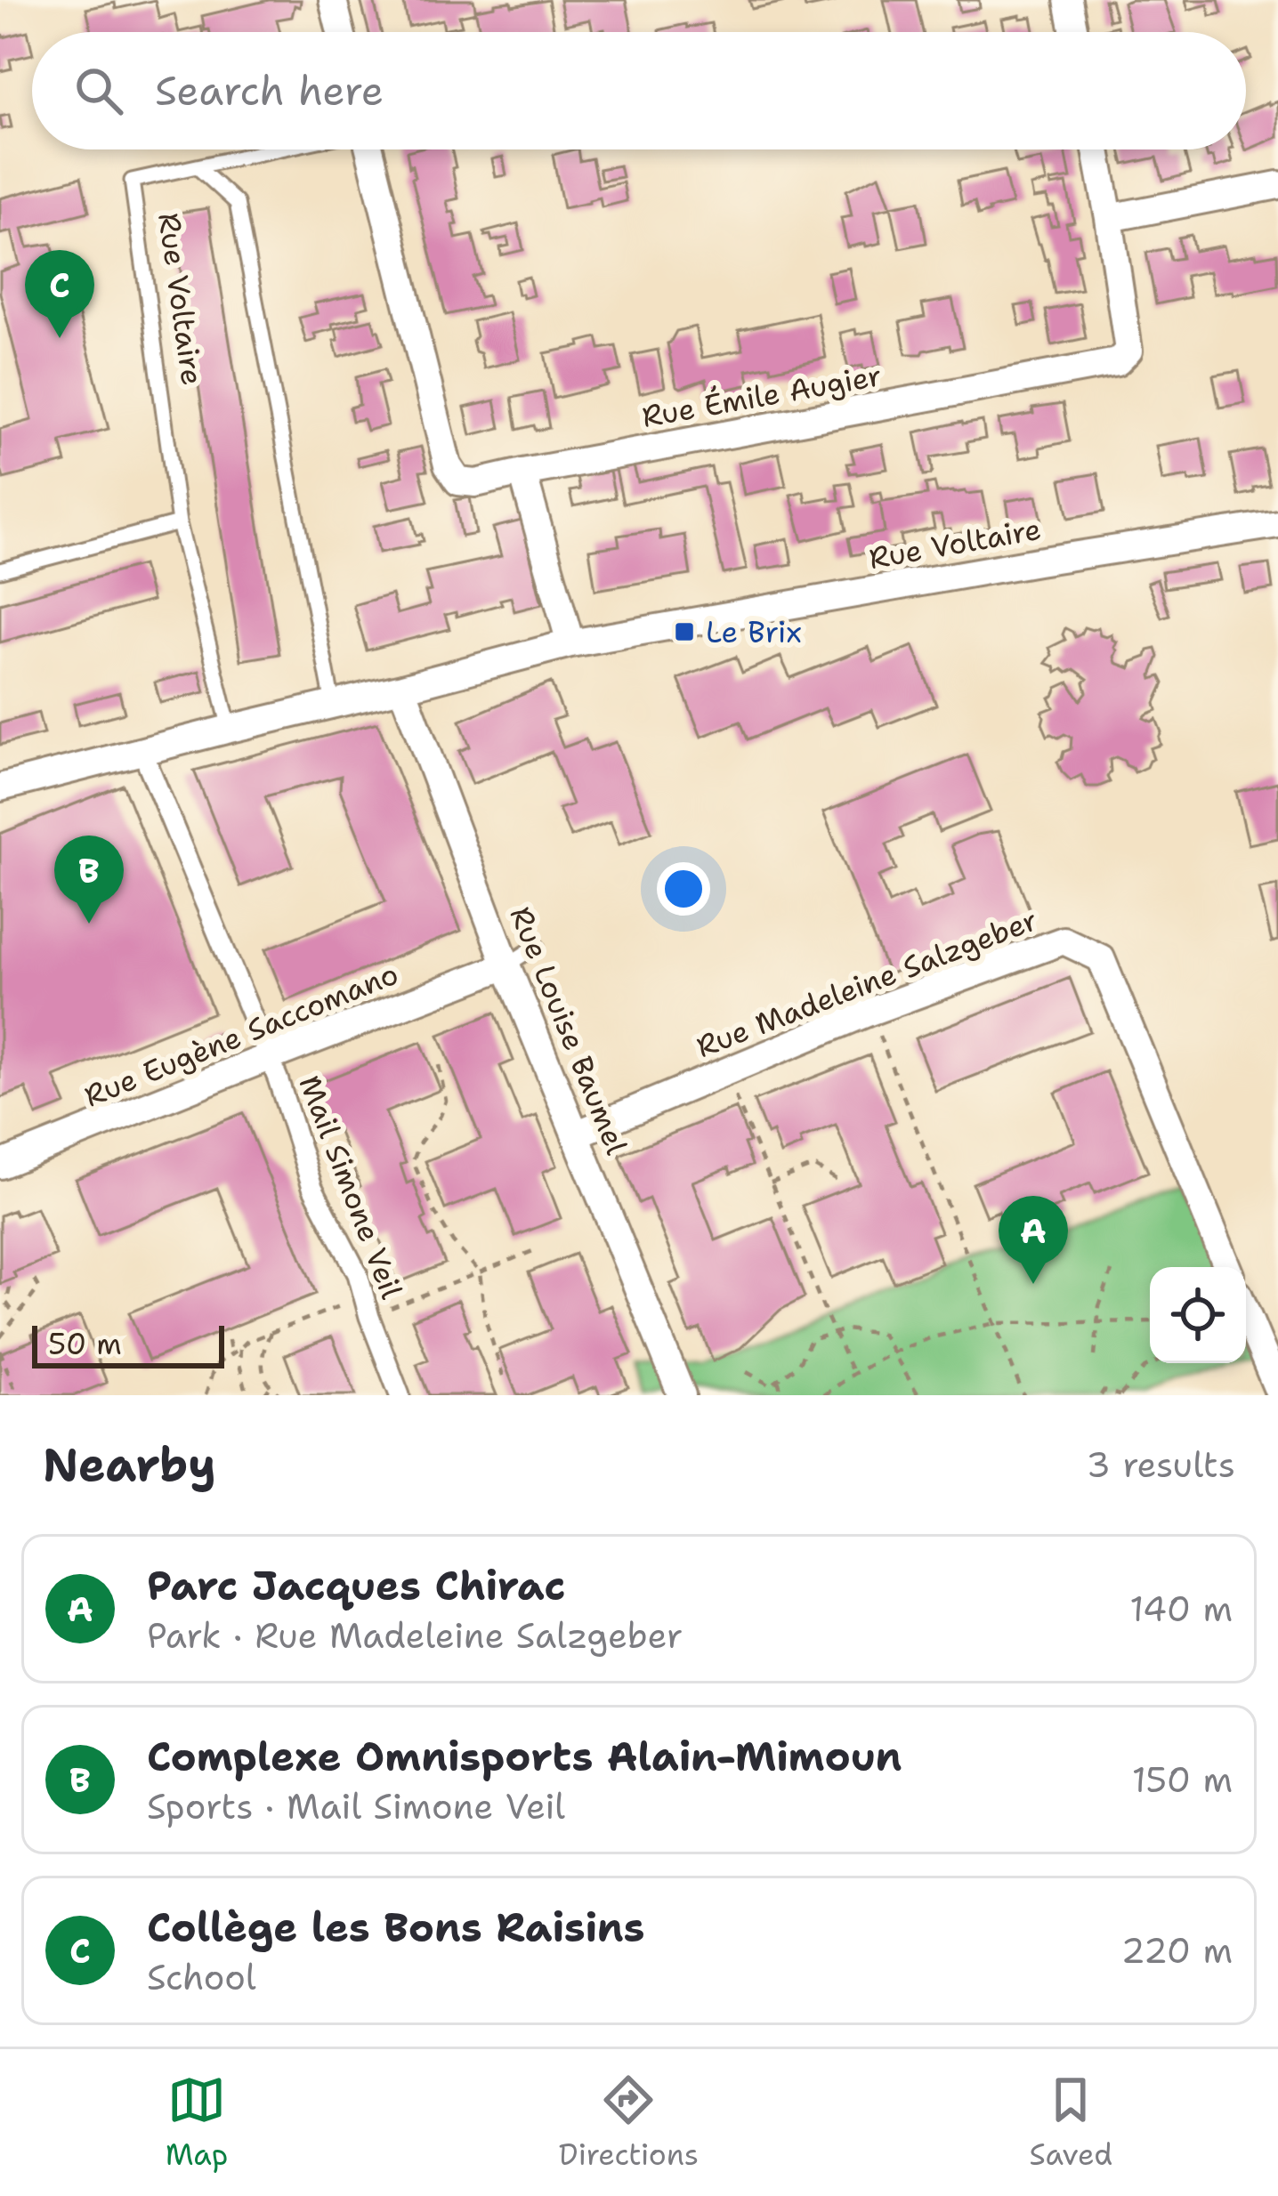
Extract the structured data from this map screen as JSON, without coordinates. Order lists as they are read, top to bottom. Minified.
{"streets":{"street":["Rue Voltaire","Rue Émile Augier","Rue Madeleine Salzgeber","Rue Louise Baumel","Rue Eugène Saccomano","Mail Simone Veil"]},"crossings":[["Rue Voltaire","Rue Louise Baumel"],["Rue Madeleine Salzgeber","Rue Louise Baumel"],["Rue Louise Baumel","Rue Eugène Saccomano"],["Rue Eugène Saccomano","Mail Simone Veil"]],"places":{"transit":["Le Brix"]},"scale_bar":"50 m","page":{"search":"Search here","pins":["C","B","A"],"scale":"50 m","heading":["Nearby","3 results"],"list":[{"mark":"A","name":"Parc Jacques Chirac","note":"Park · Rue Madeleine Salzgeber","value":"140 m"},{"mark":"B","name":"Complexe Omnisports Alain-Mimoun","note":"Sports · Mail Simone Veil","value":"150 m"},{"mark":"C","name":"Collège les Bons Raisins","note":"School","value":"220 m"}],"nav":["Map","Directions","Saved"]}}
